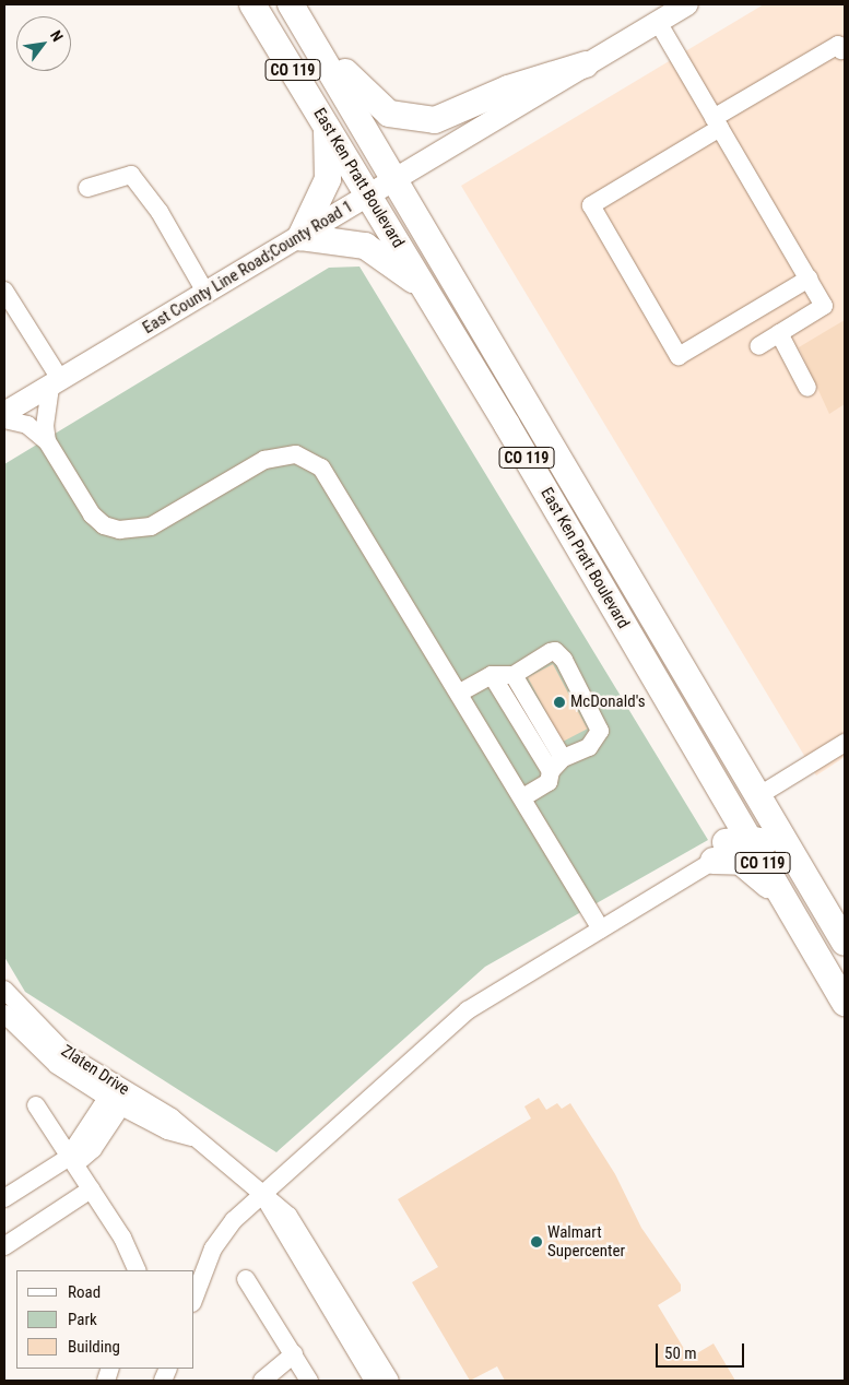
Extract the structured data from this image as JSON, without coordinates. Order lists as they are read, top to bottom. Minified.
{"streets":{"highway":["CO 119","East Ken Pratt Boulevard"],"main road":["East County Line Road;County Road 1"],"street":["Zlaten Drive"]},"crossings":[["East Ken Pratt Boulevard","East County Line Road;County Road 1"]],"places":["McDonald's","Walmart Supercenter"],"legend":["Road","Park","Building"],"scale_bar":"50 m","north":"top right"}
